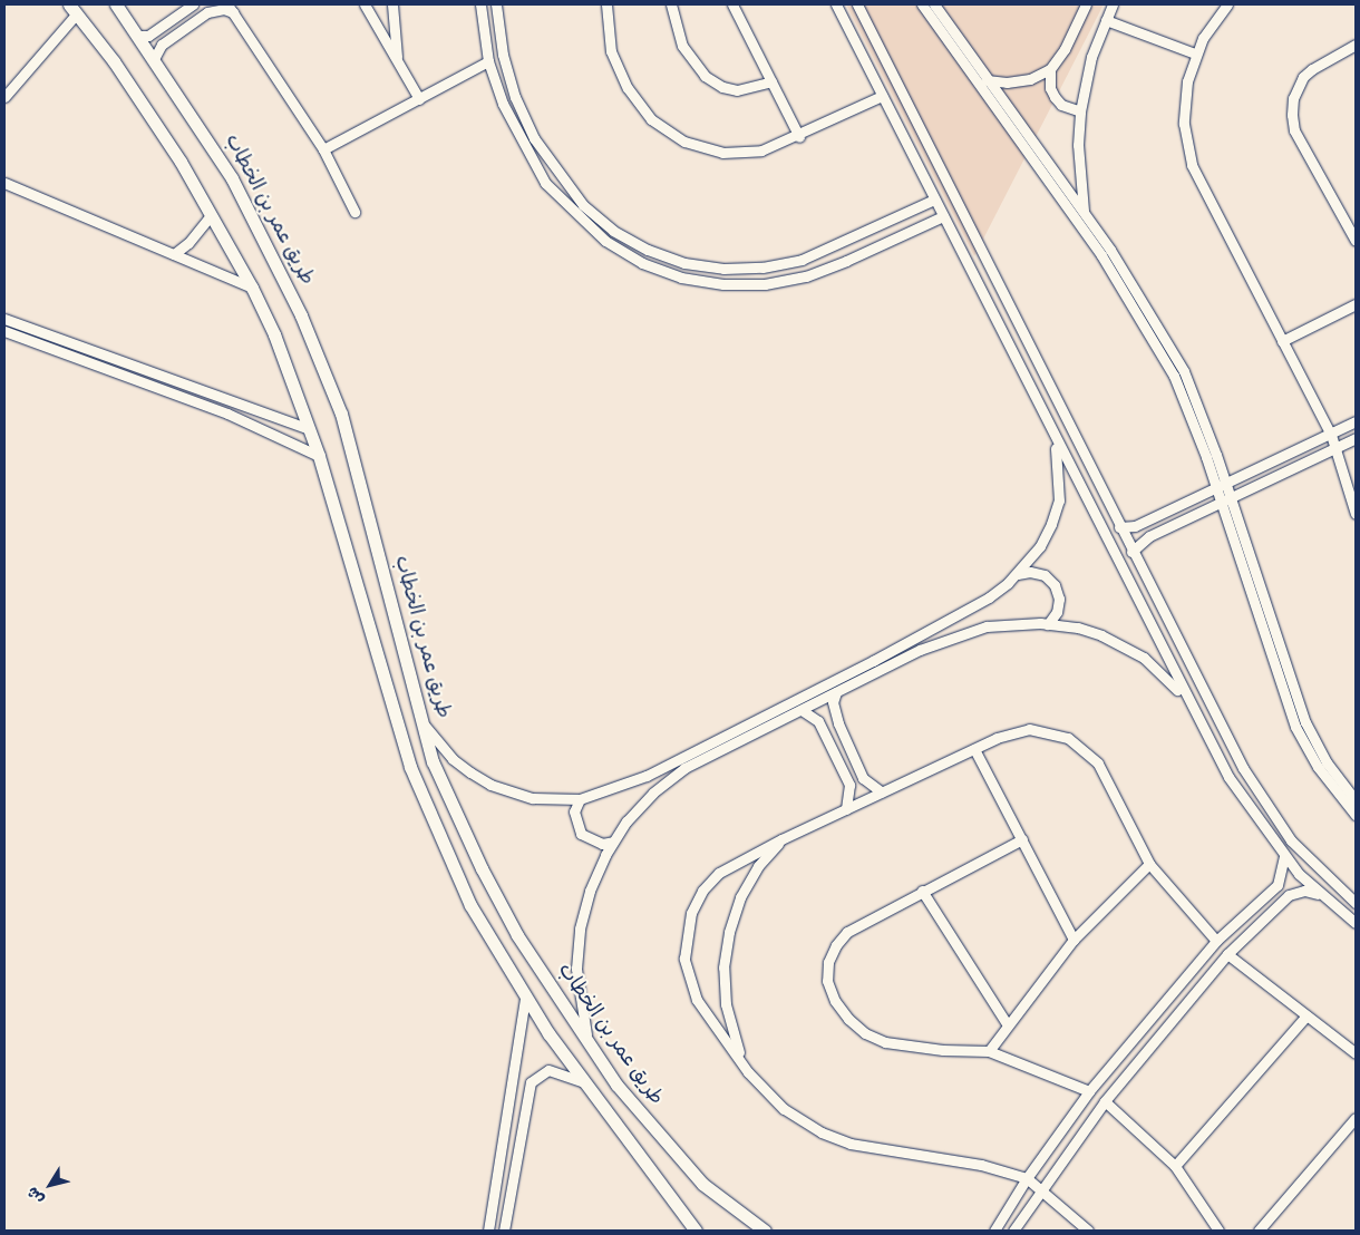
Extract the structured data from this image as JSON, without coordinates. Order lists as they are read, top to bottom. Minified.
{"streets":{"street":["طريق عمر بن الخطاب"]},"north":"bottom left"}
